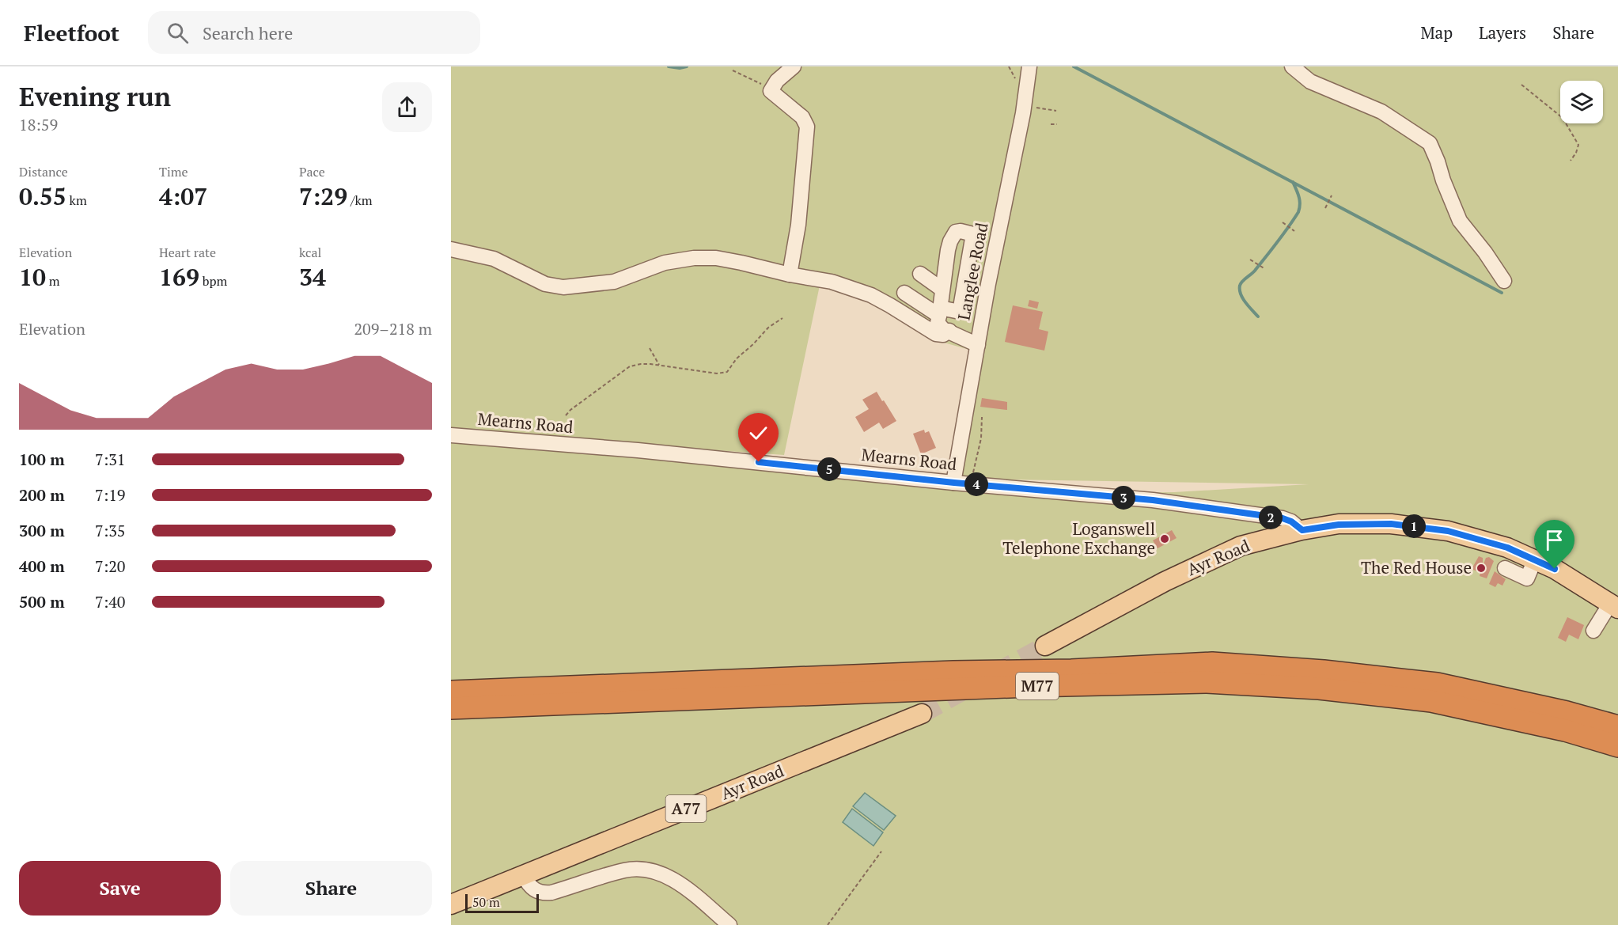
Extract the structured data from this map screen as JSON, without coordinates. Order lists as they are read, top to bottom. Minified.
{"streets":{"highway":["M77"],"main road":["Ayr Road","A77"],"street":["Langlee Road","Mearns Road"]},"crossings":[["Langlee Road","Mearns Road"],["Mearns Road","Ayr Road"]],"places":["Loganswell Telephone Exchange","The Red House"],"scale_bar":"50 m","page":{"header":"Fleetfoot","search":"Search here","nav":["Map","Layers","Share"],"heading":["Evening run","18:59"],"stats":[["Distance","0.55 km"],["Time","4:07"],["Pace","7:29 /km"],["Elevation","10 m"],["Heart rate","169 bpm"],["kcal","34"]],"chart":["Elevation","209–218 m"],"list":[{"name":"100 m","note":"7:31"},{"name":"200 m","note":"7:19"},{"name":"300 m","note":"7:35"},{"name":"400 m","note":"7:20"},{"name":"500 m","note":"7:40"}],"pins":["5","4","3","2","1"],"buttons":["Save","Share"],"scale":"50 m"}}
